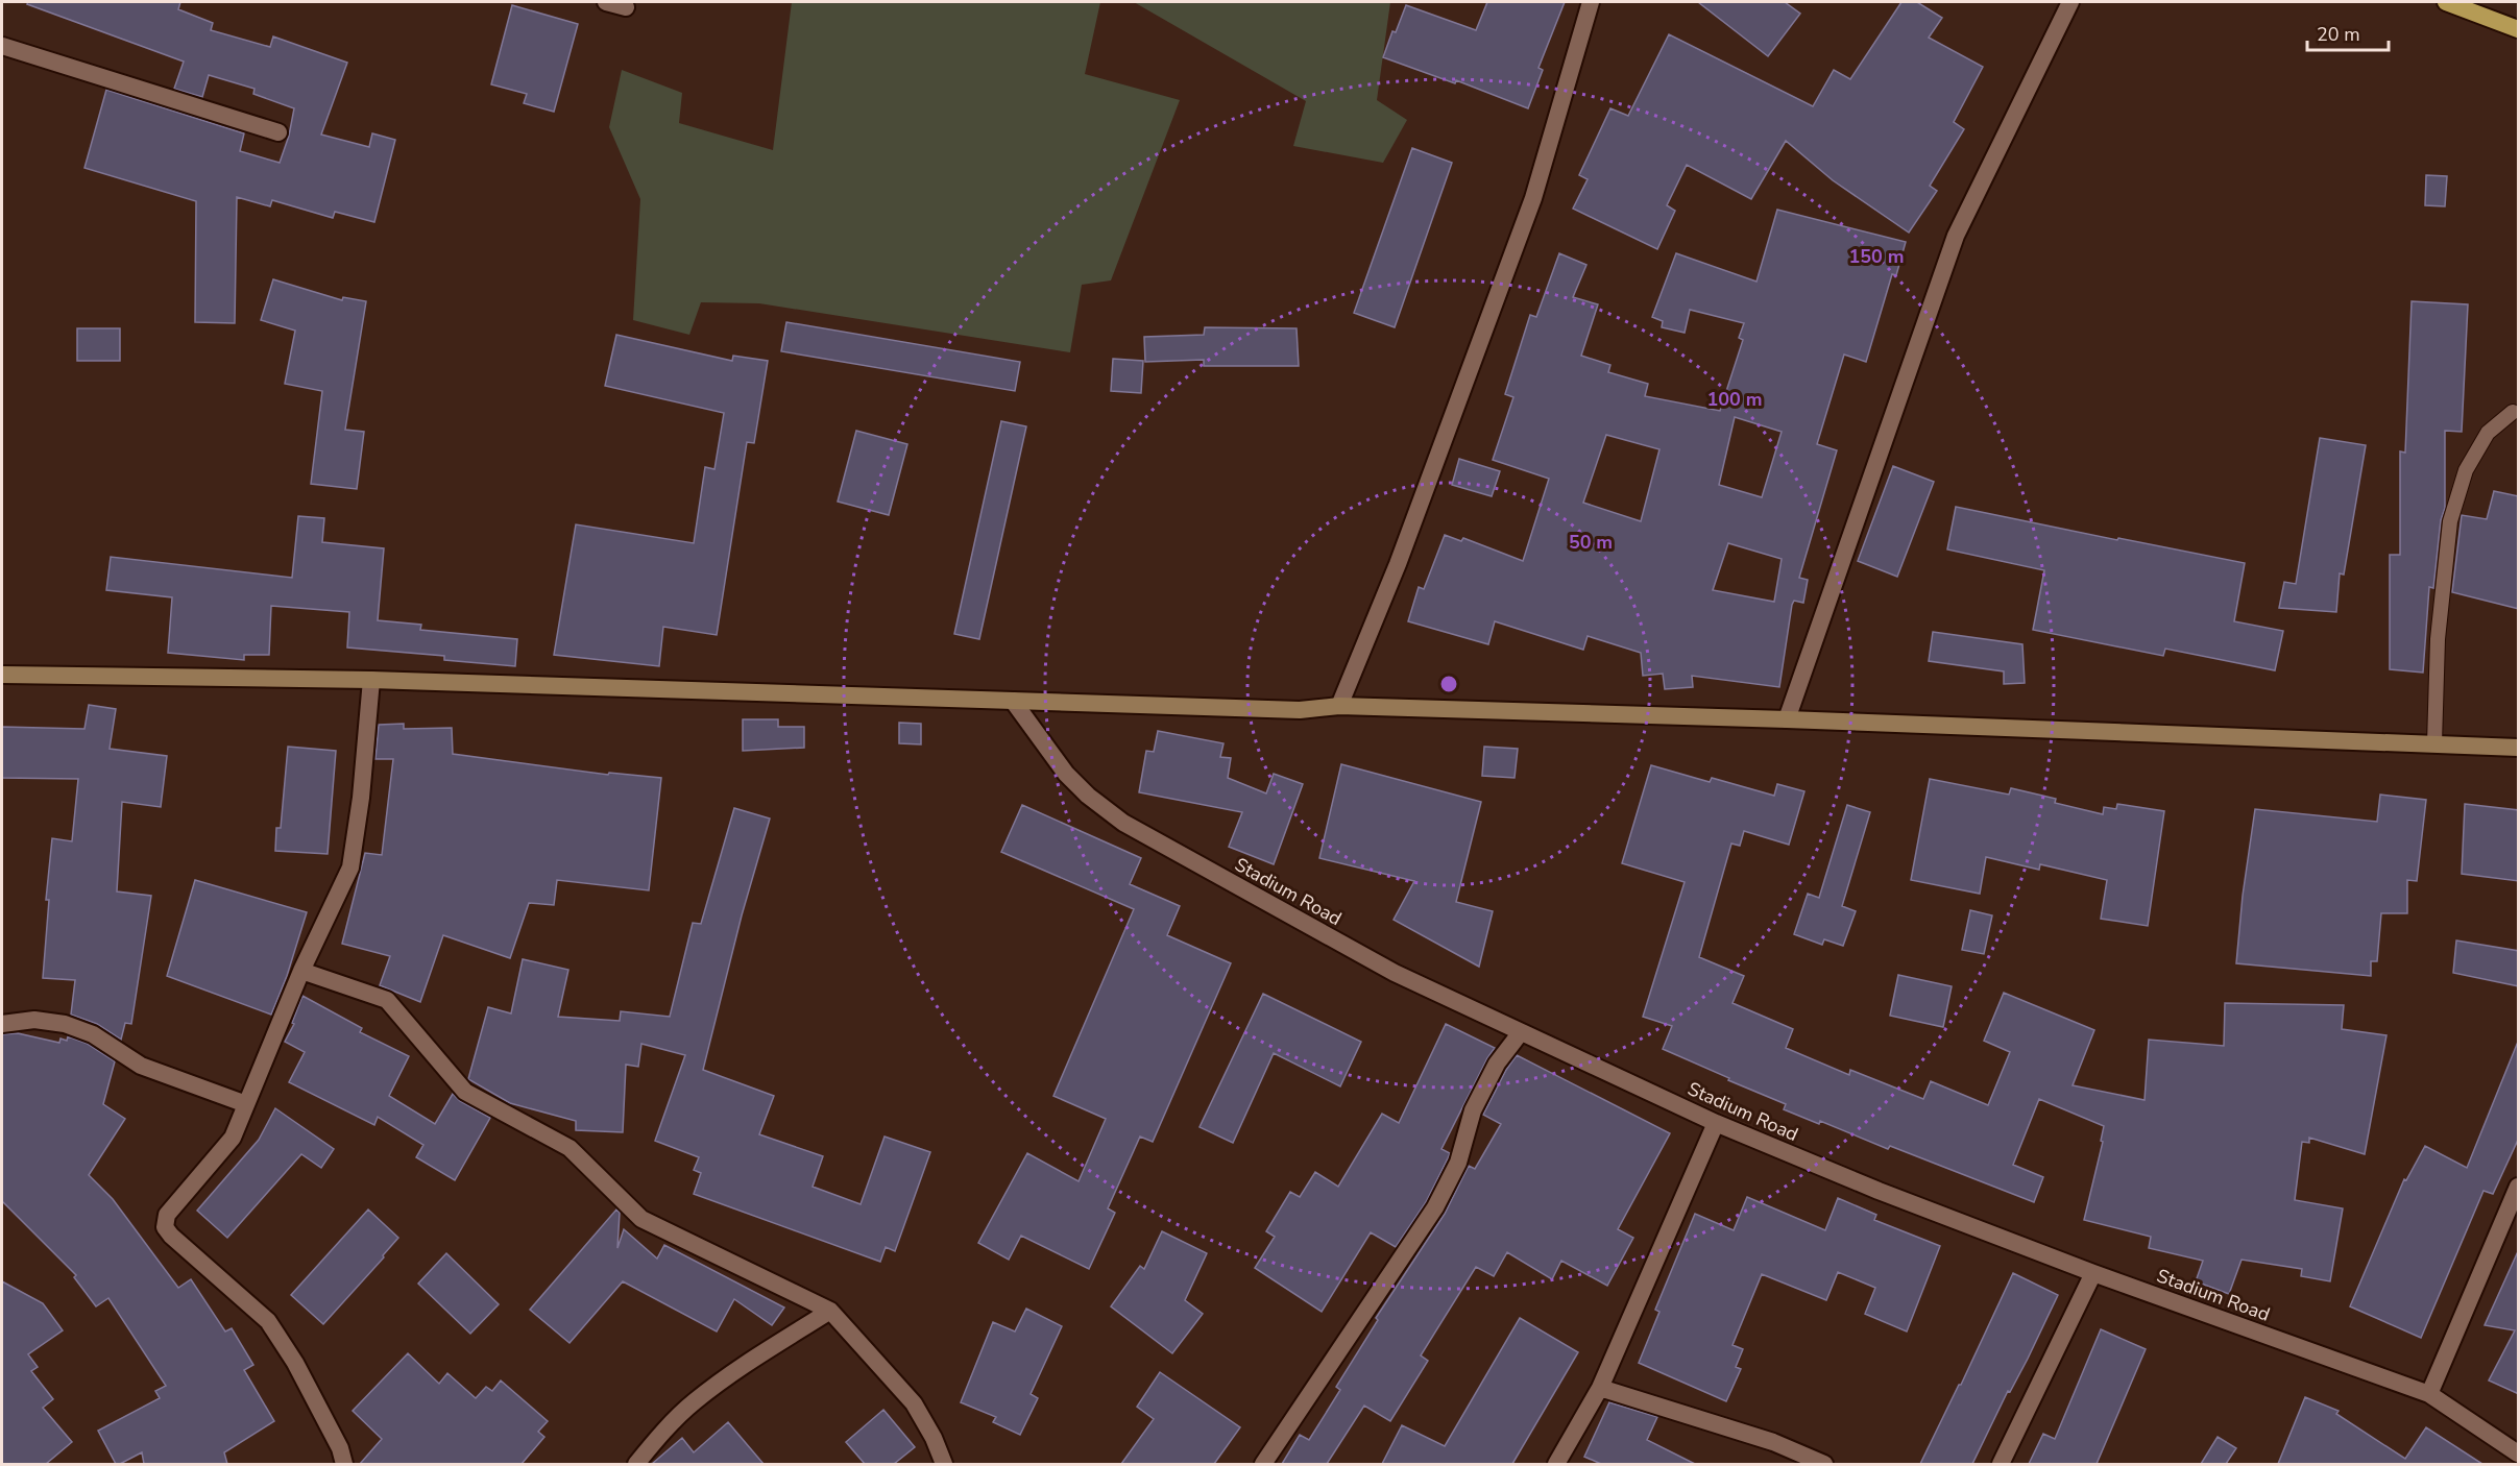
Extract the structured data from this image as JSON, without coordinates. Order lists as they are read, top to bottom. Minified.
{"streets":{"street":["Stadium Road"]},"scale_bar":"20 m","rings":["150 m","100 m","50 m"]}
